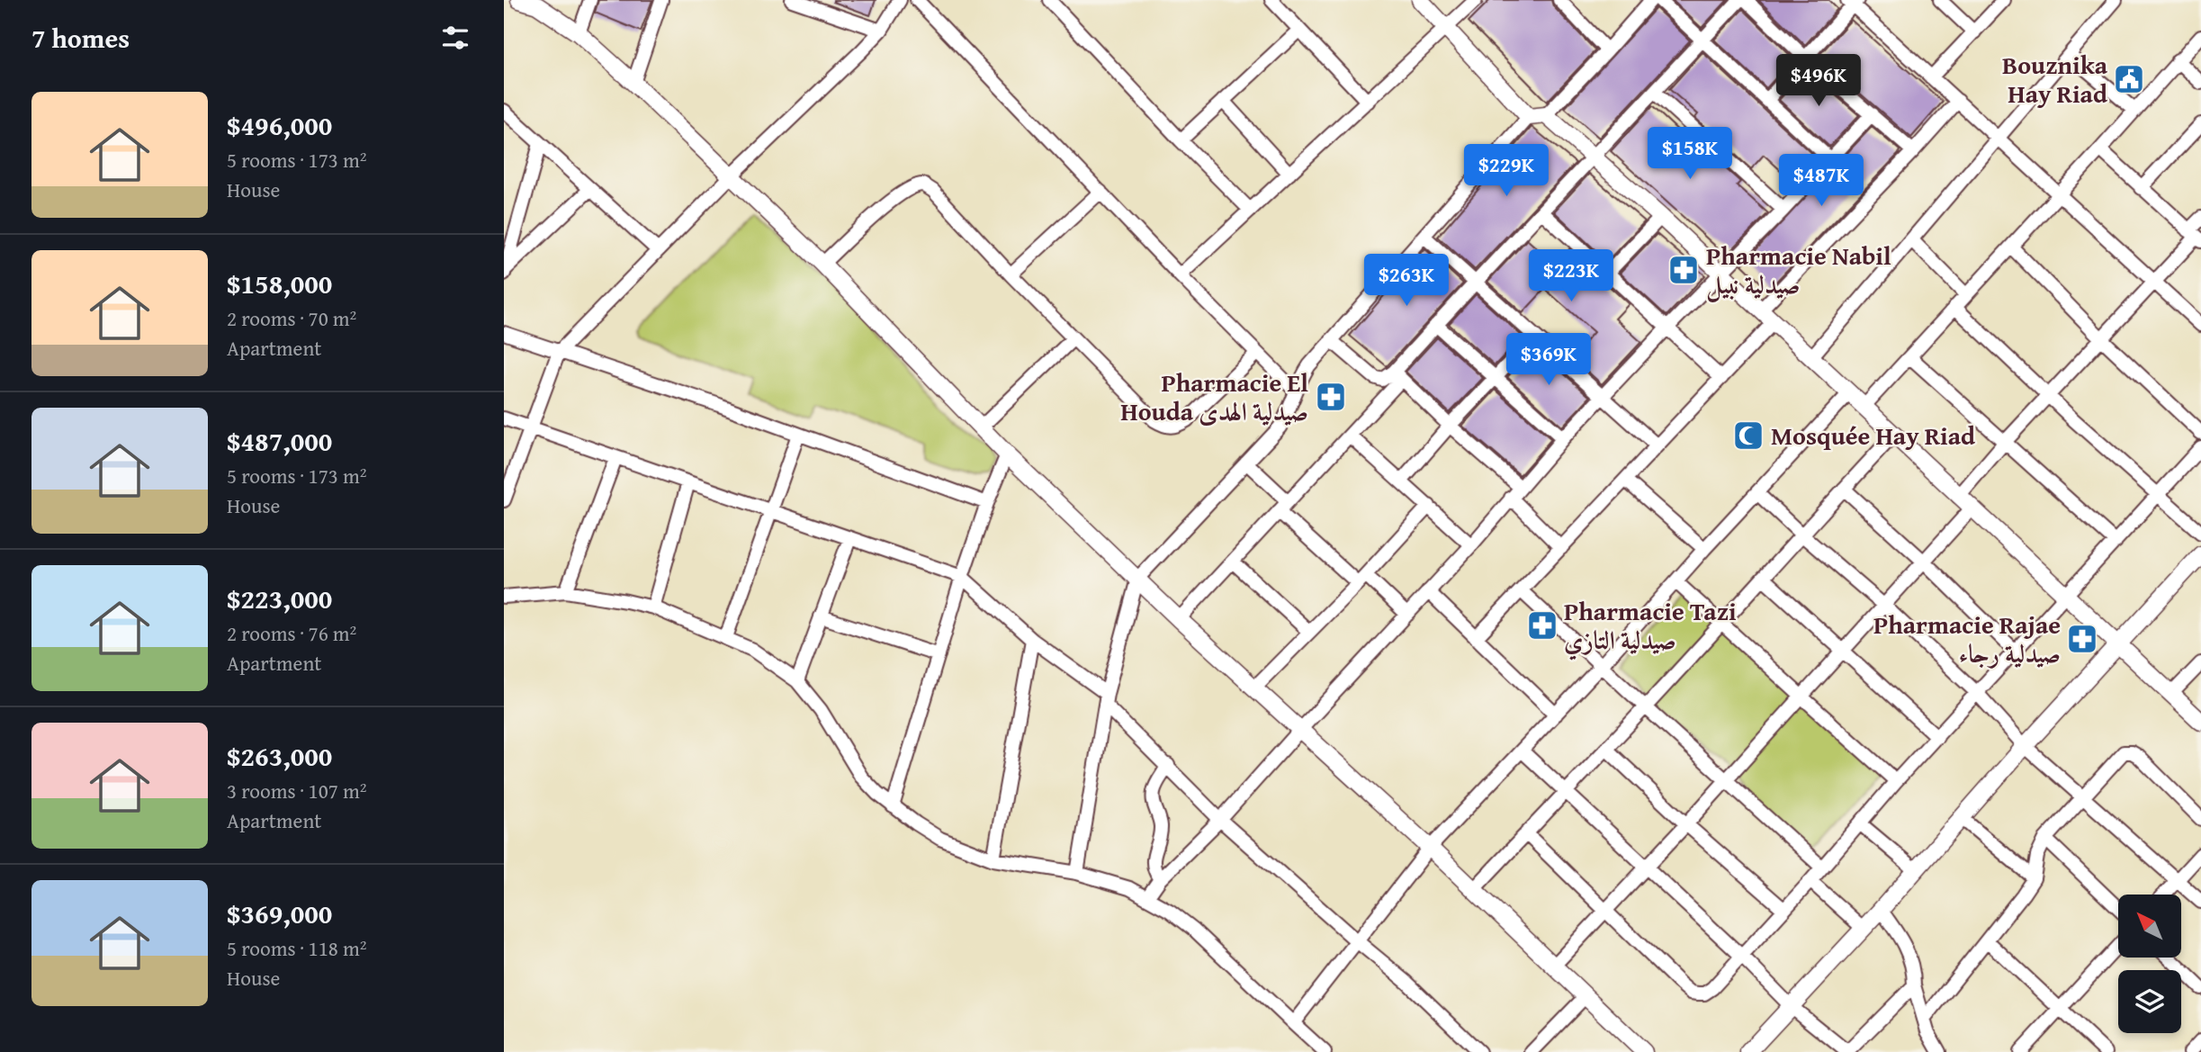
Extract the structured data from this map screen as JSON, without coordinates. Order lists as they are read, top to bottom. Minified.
{"places":{"public building":["Bouznika Hay Riad"],"pharmacy":["Pharmacie Nabil صيدلية نبيل","Pharmacie El Houda صيدلية الهدى","Pharmacie Tazi صيدلية التازي","Pharmacie Rajae صيدلية رجاء"],"mosque":["Mosquée Hay Riad"]},"north":"top left","page":{"heading":"7 homes","price":["$496K","$158K","$229K","$487K","$223K","$263K","$369K"],"list":[{"name":"$496,000","note":"5 rooms · 173 m² · House"},{"name":"$158,000","note":"2 rooms · 70 m² · Apartment"},{"name":"$487,000","note":"5 rooms · 173 m² · House"},{"name":"$223,000","note":"2 rooms · 76 m² · Apartment"},{"name":"$263,000","note":"3 rooms · 107 m² · Apartment"},{"name":"$369,000","note":"5 rooms · 118 m² · House"}]}}
